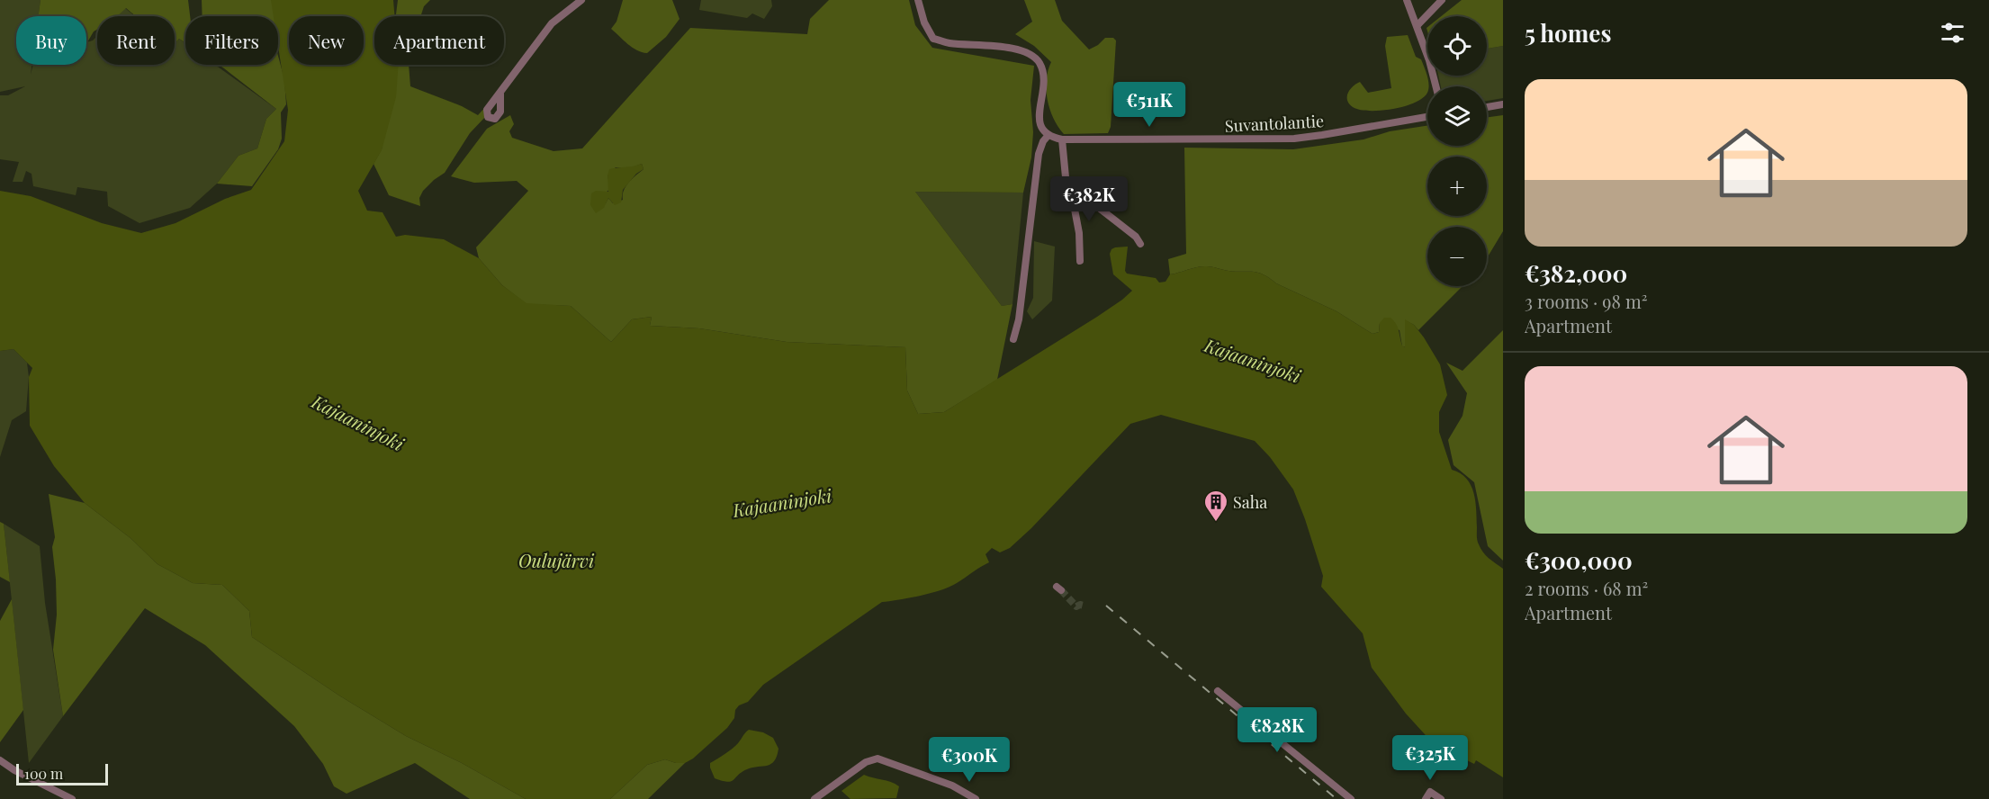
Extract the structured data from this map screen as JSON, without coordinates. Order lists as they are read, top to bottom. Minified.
{"streets":{"street":["Suvantolantie"]},"water":["Kajaaninjoki","Oulujärvi"],"places":{"building":["Saha"]},"scale_bar":"100 m","page":{"heading":"5 homes","map_buttons":["+","−"],"chip":["Buy","Rent","Filters","New","Apartment"],"list":[{"name":"€382,000","note":"3 rooms · 98 m² · Apartment"},{"name":"€300,000","note":"2 rooms · 68 m² · Apartment"}],"price":["€511K","€382K","€828K","€325K","€300K"],"scale":"100 m"}}
